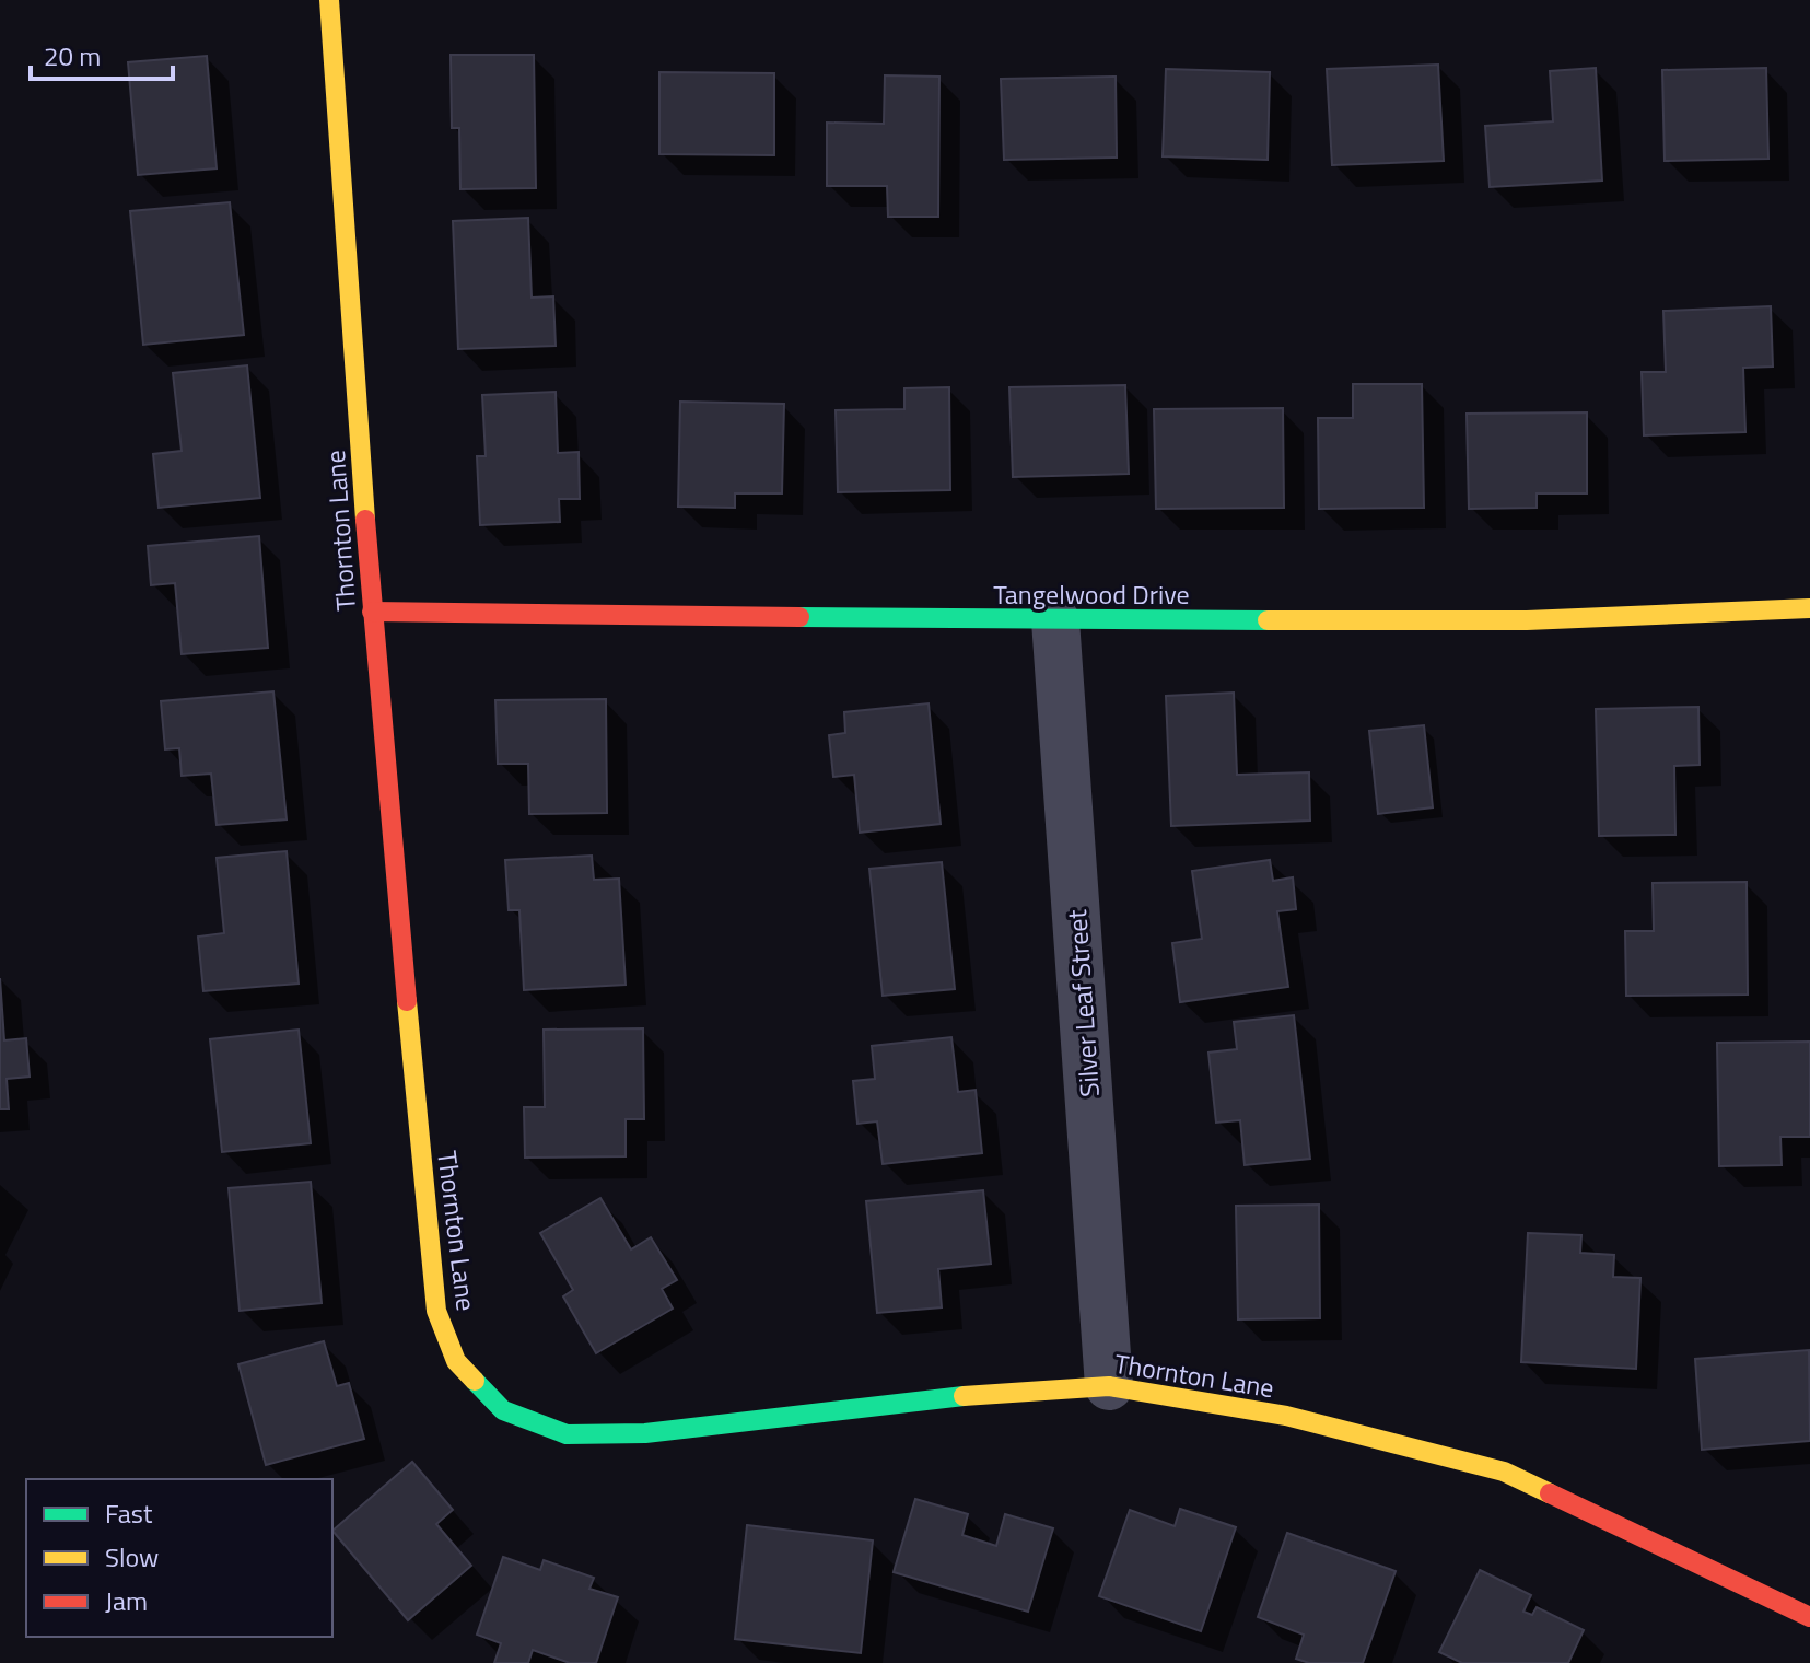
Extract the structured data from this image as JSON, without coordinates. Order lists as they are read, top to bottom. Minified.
{"streets":{"street":["Thornton Lane","Tangelwood Drive","Silver Leaf Street"]},"crossings":[["Thornton Lane","Tangelwood Drive"],["Thornton Lane","Silver Leaf Street"],["Tangelwood Drive","Silver Leaf Street"]],"legend":["Fast","Slow","Jam"],"scale_bar":"20 m"}
